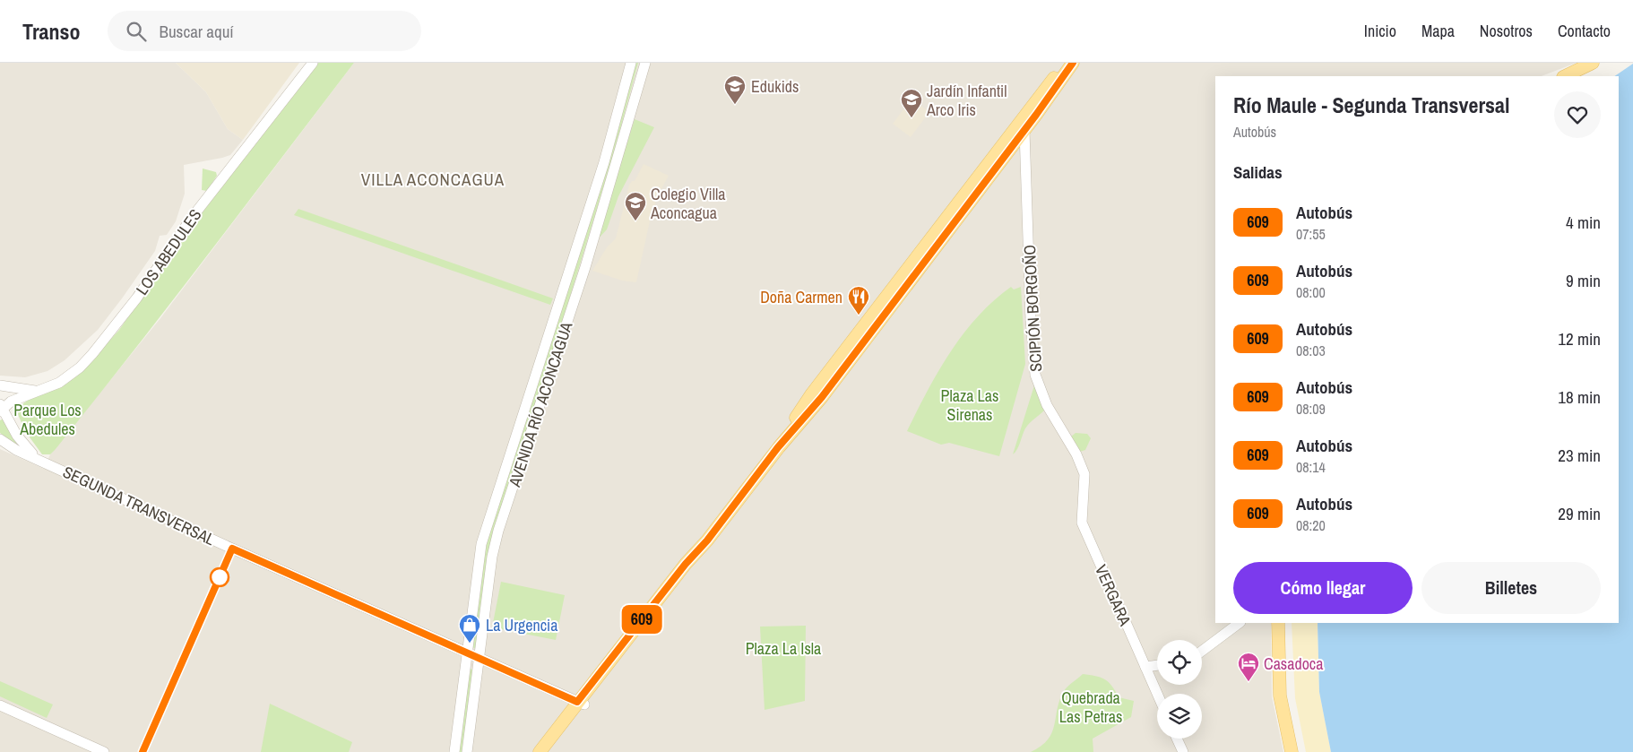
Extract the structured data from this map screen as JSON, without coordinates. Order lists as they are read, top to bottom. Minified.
{"streets":{"street":["LOS ABEDULES","SCIPIÓN BORGOÑO","AVENIDA RÍO ACONCAGUA","SEGUNDA TRANSVERSAL","VERGARA"]},"crossings":[["SCIPIÓN BORGOÑO","VERGARA"],["AVENIDA RÍO ACONCAGUA","SEGUNDA TRANSVERSAL"]],"districts":["VILLA ACONCAGUA"],"parks":["Plaza Las Sirenas","Parque Los Abedules","Plaza La Isla","Quebrada Las Petras"],"places":{"school or university":["Edukids","Jardín Infantil Arco Iris","Colegio Villa Aconcagua"],"restaurant":["Doña Carmen"],"shop":["La Urgencia"],"hotel":["Casadoca"]},"lines":["bus line 609"],"page":{"header":"Transo","search":"Buscar aquí","nav":["Inicio","Mapa","Nosotros","Contacto"],"on_map":"609","heading":[["Río Maule - Segunda Transversal","Autobús"],"Salidas"],"list":[{"mark":"609","name":"Autobús","note":"07:55","value":"4 min"},{"mark":"609","name":"Autobús","note":"08:00","value":"9 min"},{"mark":"609","name":"Autobús","note":"08:03","value":"12 min"},{"mark":"609","name":"Autobús","note":"08:09","value":"18 min"},{"mark":"609","name":"Autobús","note":"08:14","value":"23 min"},{"mark":"609","name":"Autobús","note":"08:20","value":"29 min"}],"buttons":["Cómo llegar","Billetes"]}}
